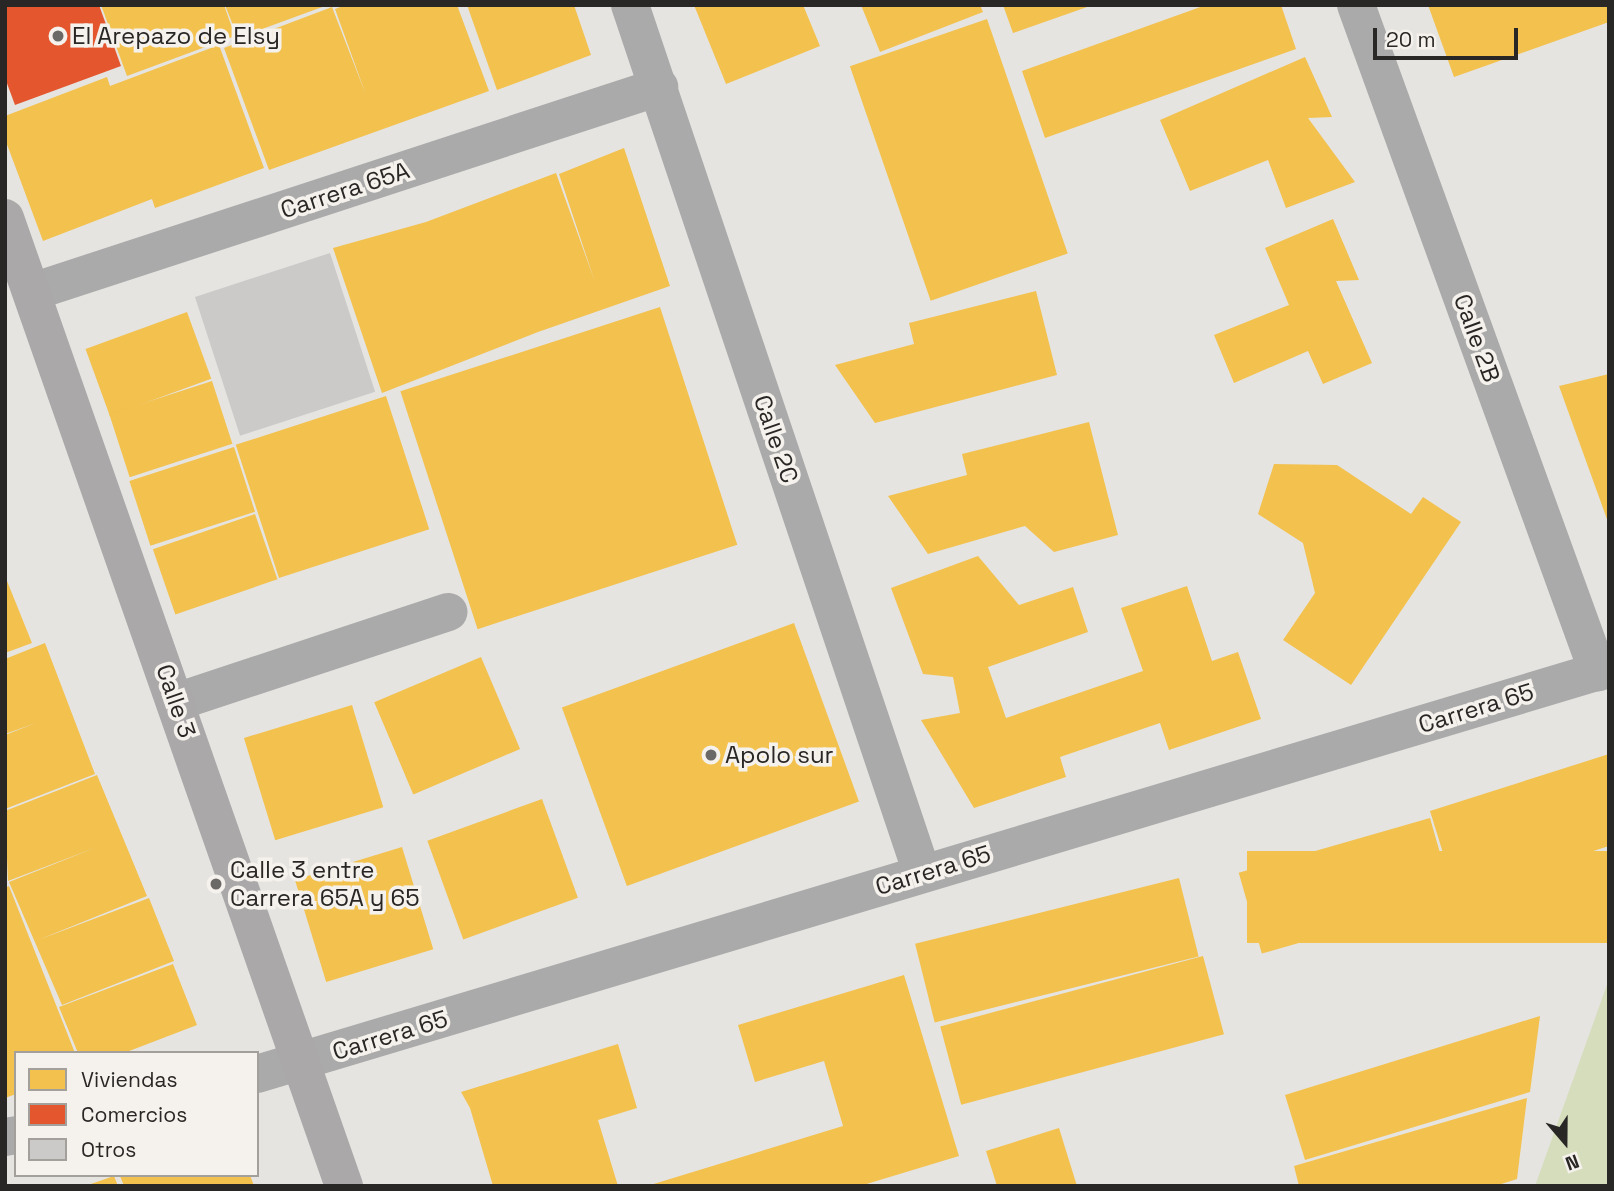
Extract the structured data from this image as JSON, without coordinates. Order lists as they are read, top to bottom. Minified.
{"streets":{"street":["Carrera 65A","Calle 2B","Calle 2C","Calle 3","Carrera 65"]},"crossings":[["Carrera 65A","Calle 2C"],["Carrera 65A","Calle 3"],["Calle 2B","Carrera 65"],["Calle 2C","Carrera 65"],["Calle 3","Carrera 65"]],"places":["El Arepazo de Elsy","Apolo sur","Calle 3 entre Carrera 65A y 65"],"legend":["Viviendas","Comercios","Otros"],"scale_bar":"20 m","north":"bottom"}
